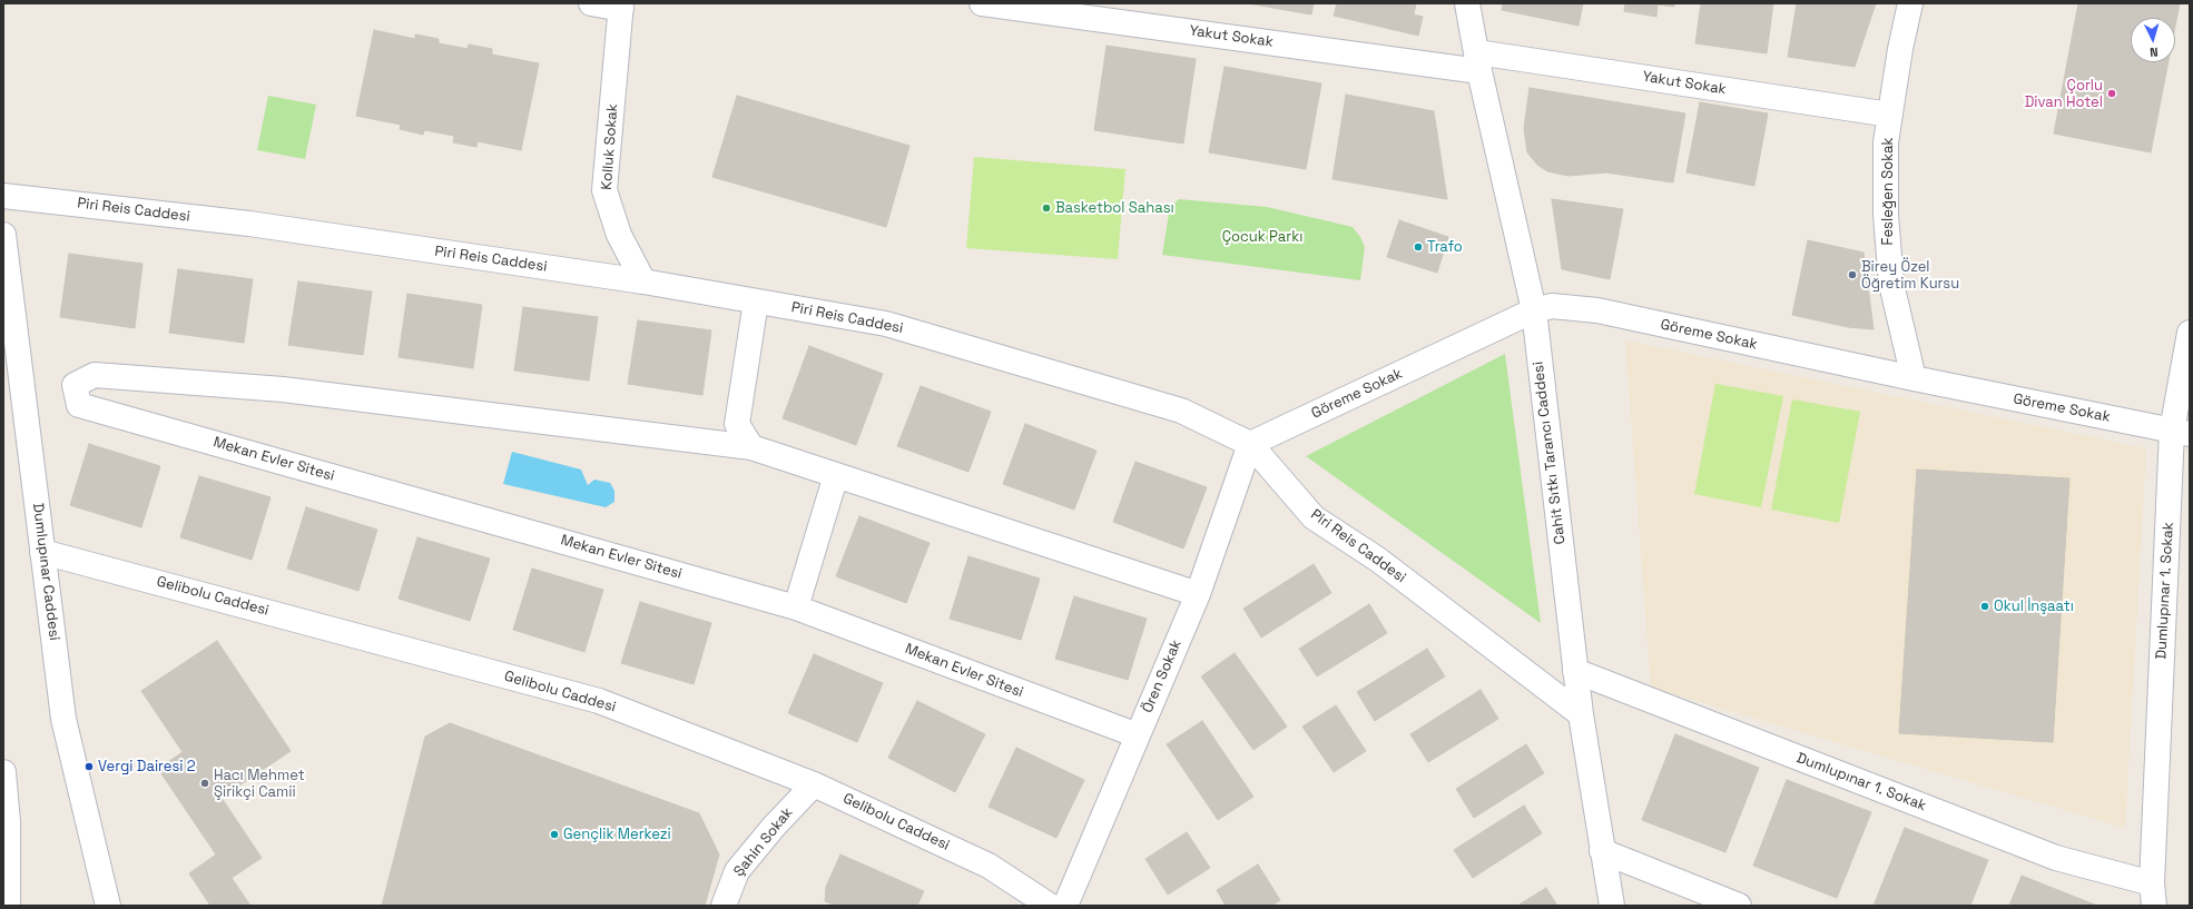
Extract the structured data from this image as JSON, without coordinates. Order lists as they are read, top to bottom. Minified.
{"streets":{"street":["Yakut Sokak","Kolluk Sokak","Fesleğen Sokak","Piri Reis Caddesi","Göreme Sokak","Cahit Sıtkı Tarancı Caddesi","Mekan Evler Sitesi","Dumlupınar Caddesi","Dumlupınar 1. Sokak","Gelibolu Caddesi","Ören Sokak","Şahin Sokak"]},"crossings":[["Yakut Sokak","Fesleğen Sokak"],["Yakut Sokak","Cahit Sıtkı Tarancı Caddesi"],["Kolluk Sokak","Piri Reis Caddesi"],["Fesleğen Sokak","Göreme Sokak"],["Piri Reis Caddesi","Göreme Sokak"],["Piri Reis Caddesi","Cahit Sıtkı Tarancı Caddesi"],["Piri Reis Caddesi","Ören Sokak"],["Göreme Sokak","Cahit Sıtkı Tarancı Caddesi"],["Göreme Sokak","Dumlupınar 1. Sokak"],["Göreme Sokak","Ören Sokak"],["Cahit Sıtkı Tarancı Caddesi","Dumlupınar 1. Sokak"],["Mekan Evler Sitesi","Ören Sokak"],["Dumlupınar Caddesi","Gelibolu Caddesi"],["Gelibolu Caddesi","Şahin Sokak"]],"parks":["Çocuk Parkı"],"places":["Çorlu Divan Hotel","Basketbol Sahası","Trafo","Birey Özel Öğretim Kursu","Okul İnşaatı","Vergi Dairesi 2","Hacı Mehmet Şirikçi Camii","Gençlik Merkezi"],"north":"bottom"}
